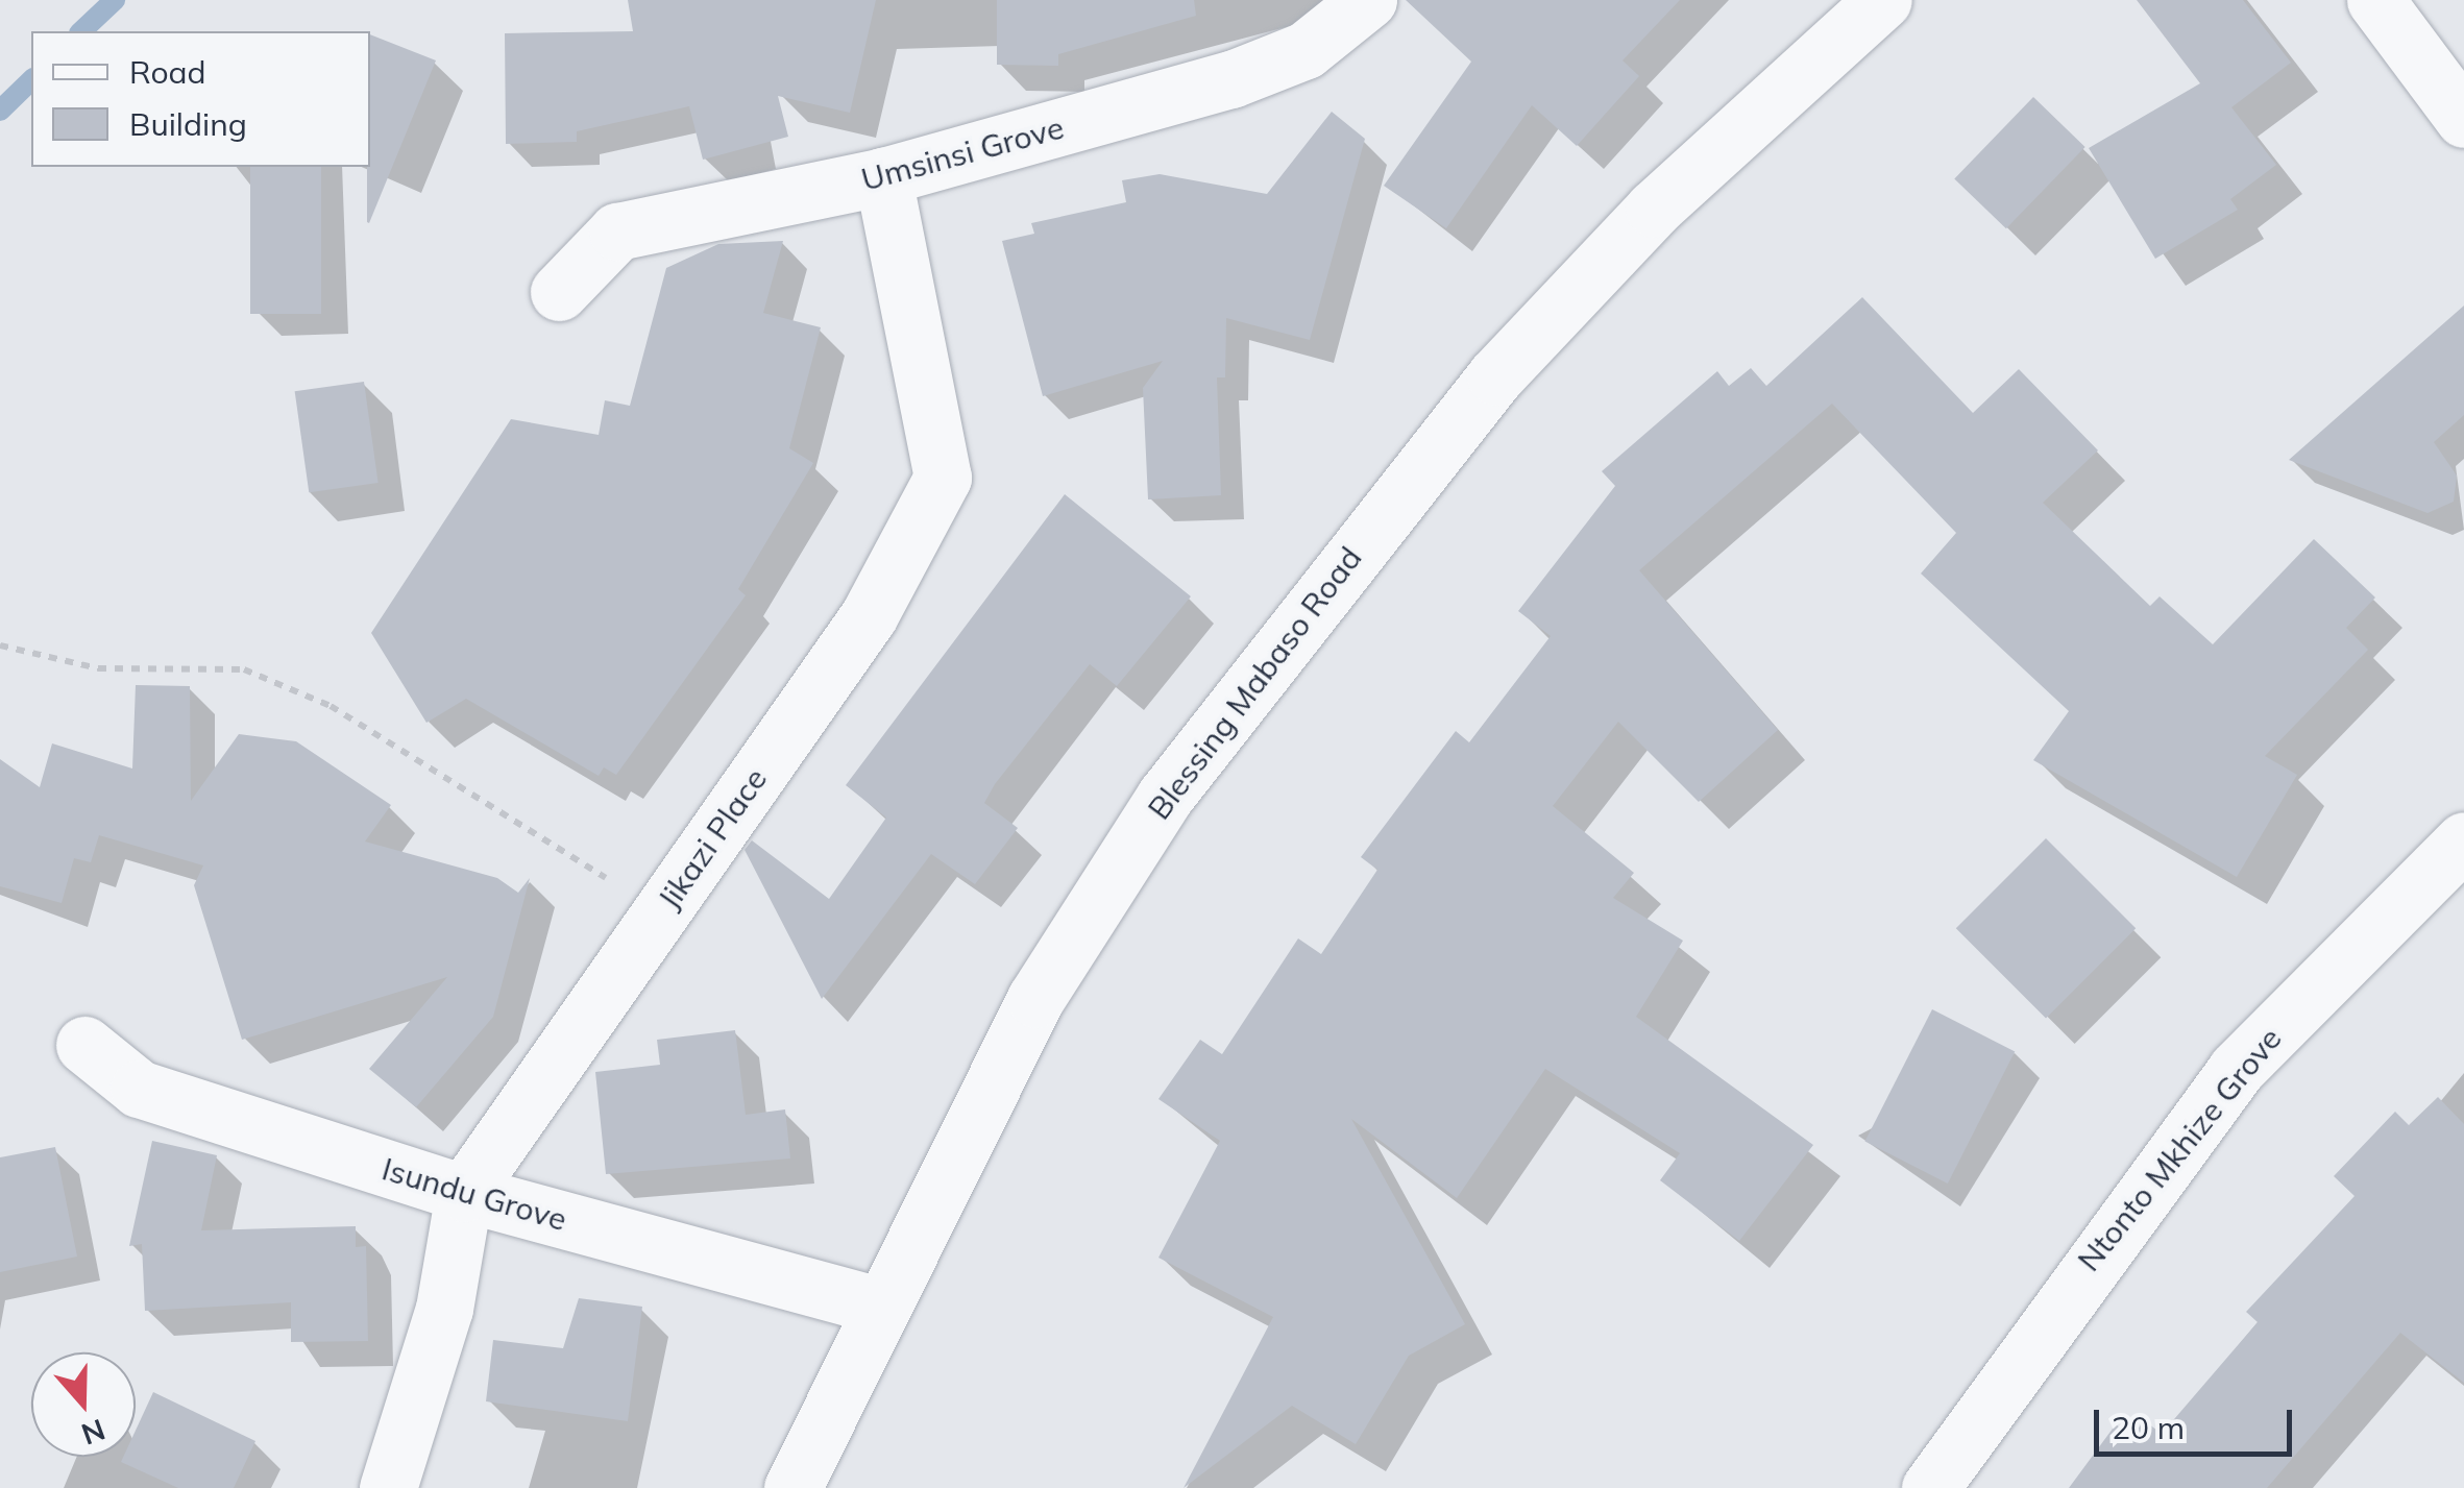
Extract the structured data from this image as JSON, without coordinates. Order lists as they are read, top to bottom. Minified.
{"streets":{"street":["Umsinsi Grove","Blessing Mabaso Road","Jikazi Place","Ntonto Mkhize Grove","Isundu Grove"]},"crossings":[["Umsinsi Grove","Jikazi Place"],["Blessing Mabaso Road","Isundu Grove"],["Jikazi Place","Isundu Grove"]],"legend":["Road","Building"],"scale_bar":"20 m","north":"bottom"}
